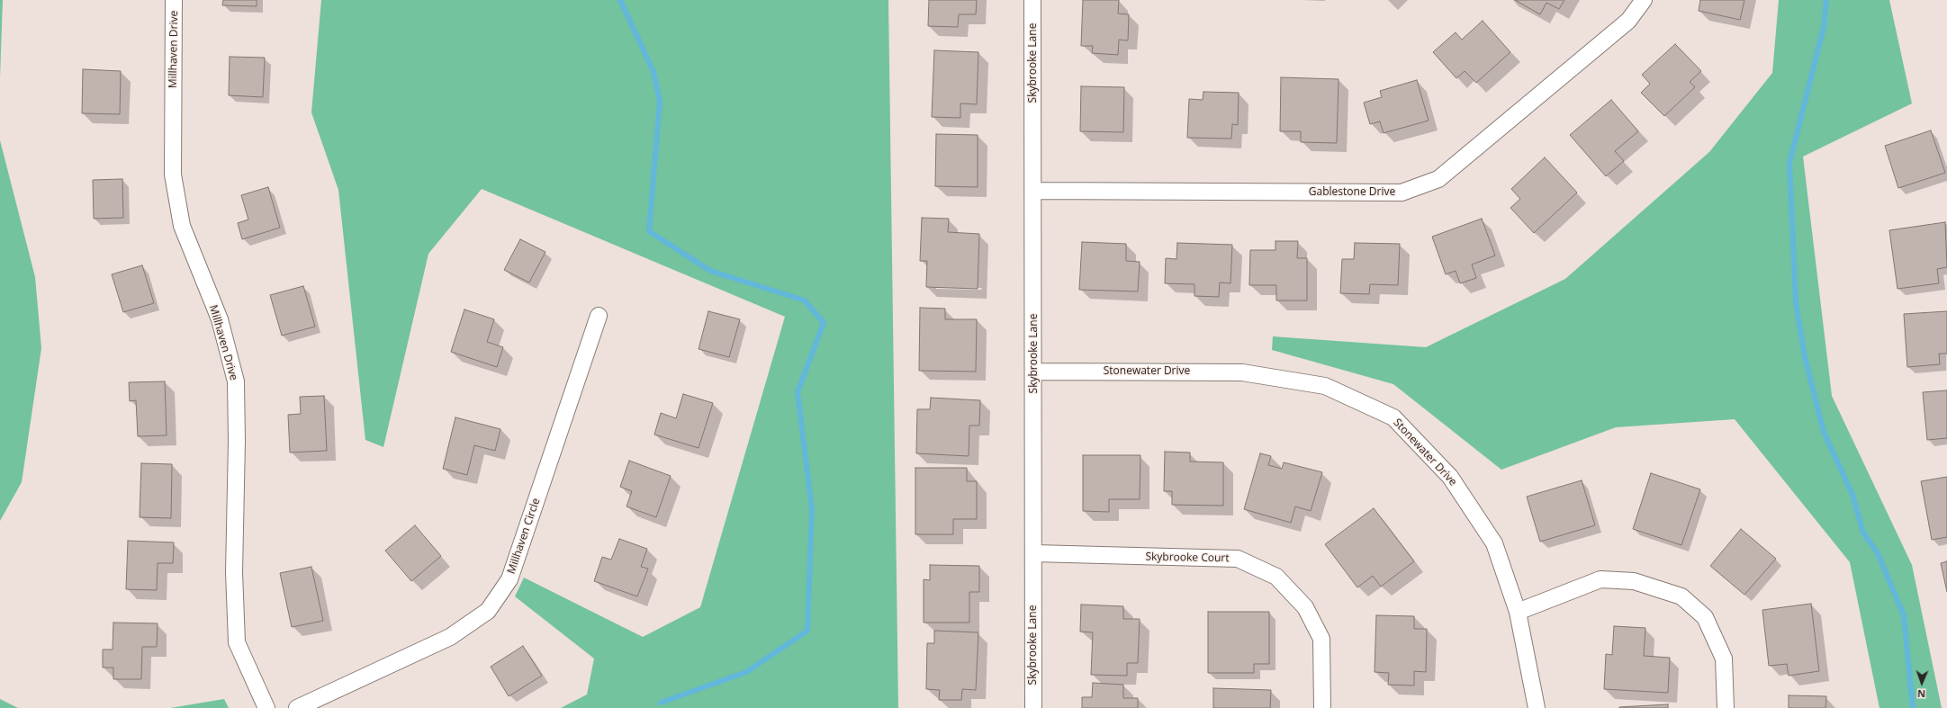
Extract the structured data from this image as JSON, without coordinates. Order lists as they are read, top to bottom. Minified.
{"streets":{"street":["Millhaven Drive","Skybrooke Lane","Gablestone Drive","Stonewater Drive","Millhaven Circle","Skybrooke Court"]},"crossings":[["Skybrooke Lane","Gablestone Drive"],["Skybrooke Lane","Stonewater Drive"],["Skybrooke Lane","Skybrooke Court"]],"north":"bottom"}
